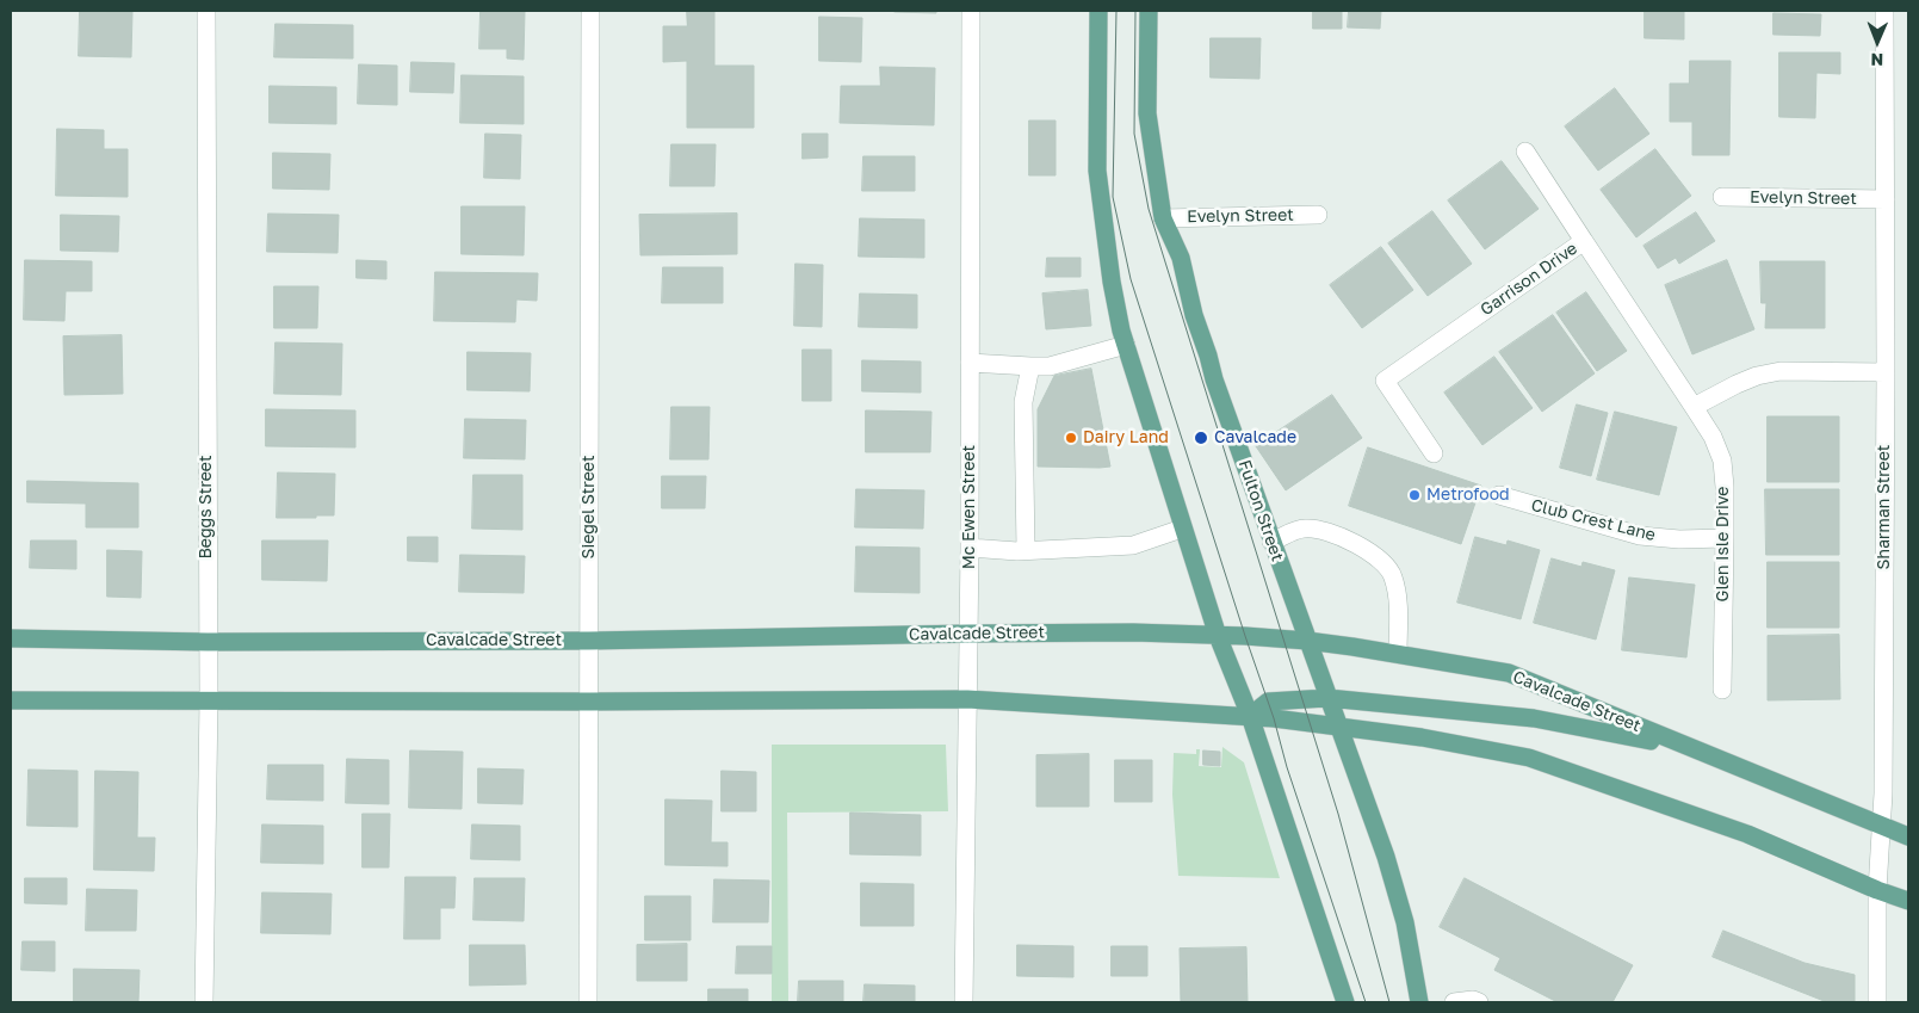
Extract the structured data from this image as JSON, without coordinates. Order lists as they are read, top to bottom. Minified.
{"streets":{"main road":["Fulton Street","Cavalcade Street"],"street":["Evelyn Street","Garrison Drive","Beggs Street","Siegel Street","Mc Ewen Street","Sharman Street","Club Crest Lane","Glen Isle Drive"]},"crossings":[["Evelyn Street","Sharman Street"],["Evelyn Street","Fulton Street"],["Garrison Drive","Glen Isle Drive"],["Beggs Street","Cavalcade Street"],["Siegel Street","Cavalcade Street"],["Mc Ewen Street","Cavalcade Street"],["Sharman Street","Cavalcade Street"],["Fulton Street","Cavalcade Street"],["Club Crest Lane","Glen Isle Drive"]],"places":["Dairy Land","Cavalcade","Metrofood"],"north":"bottom"}
